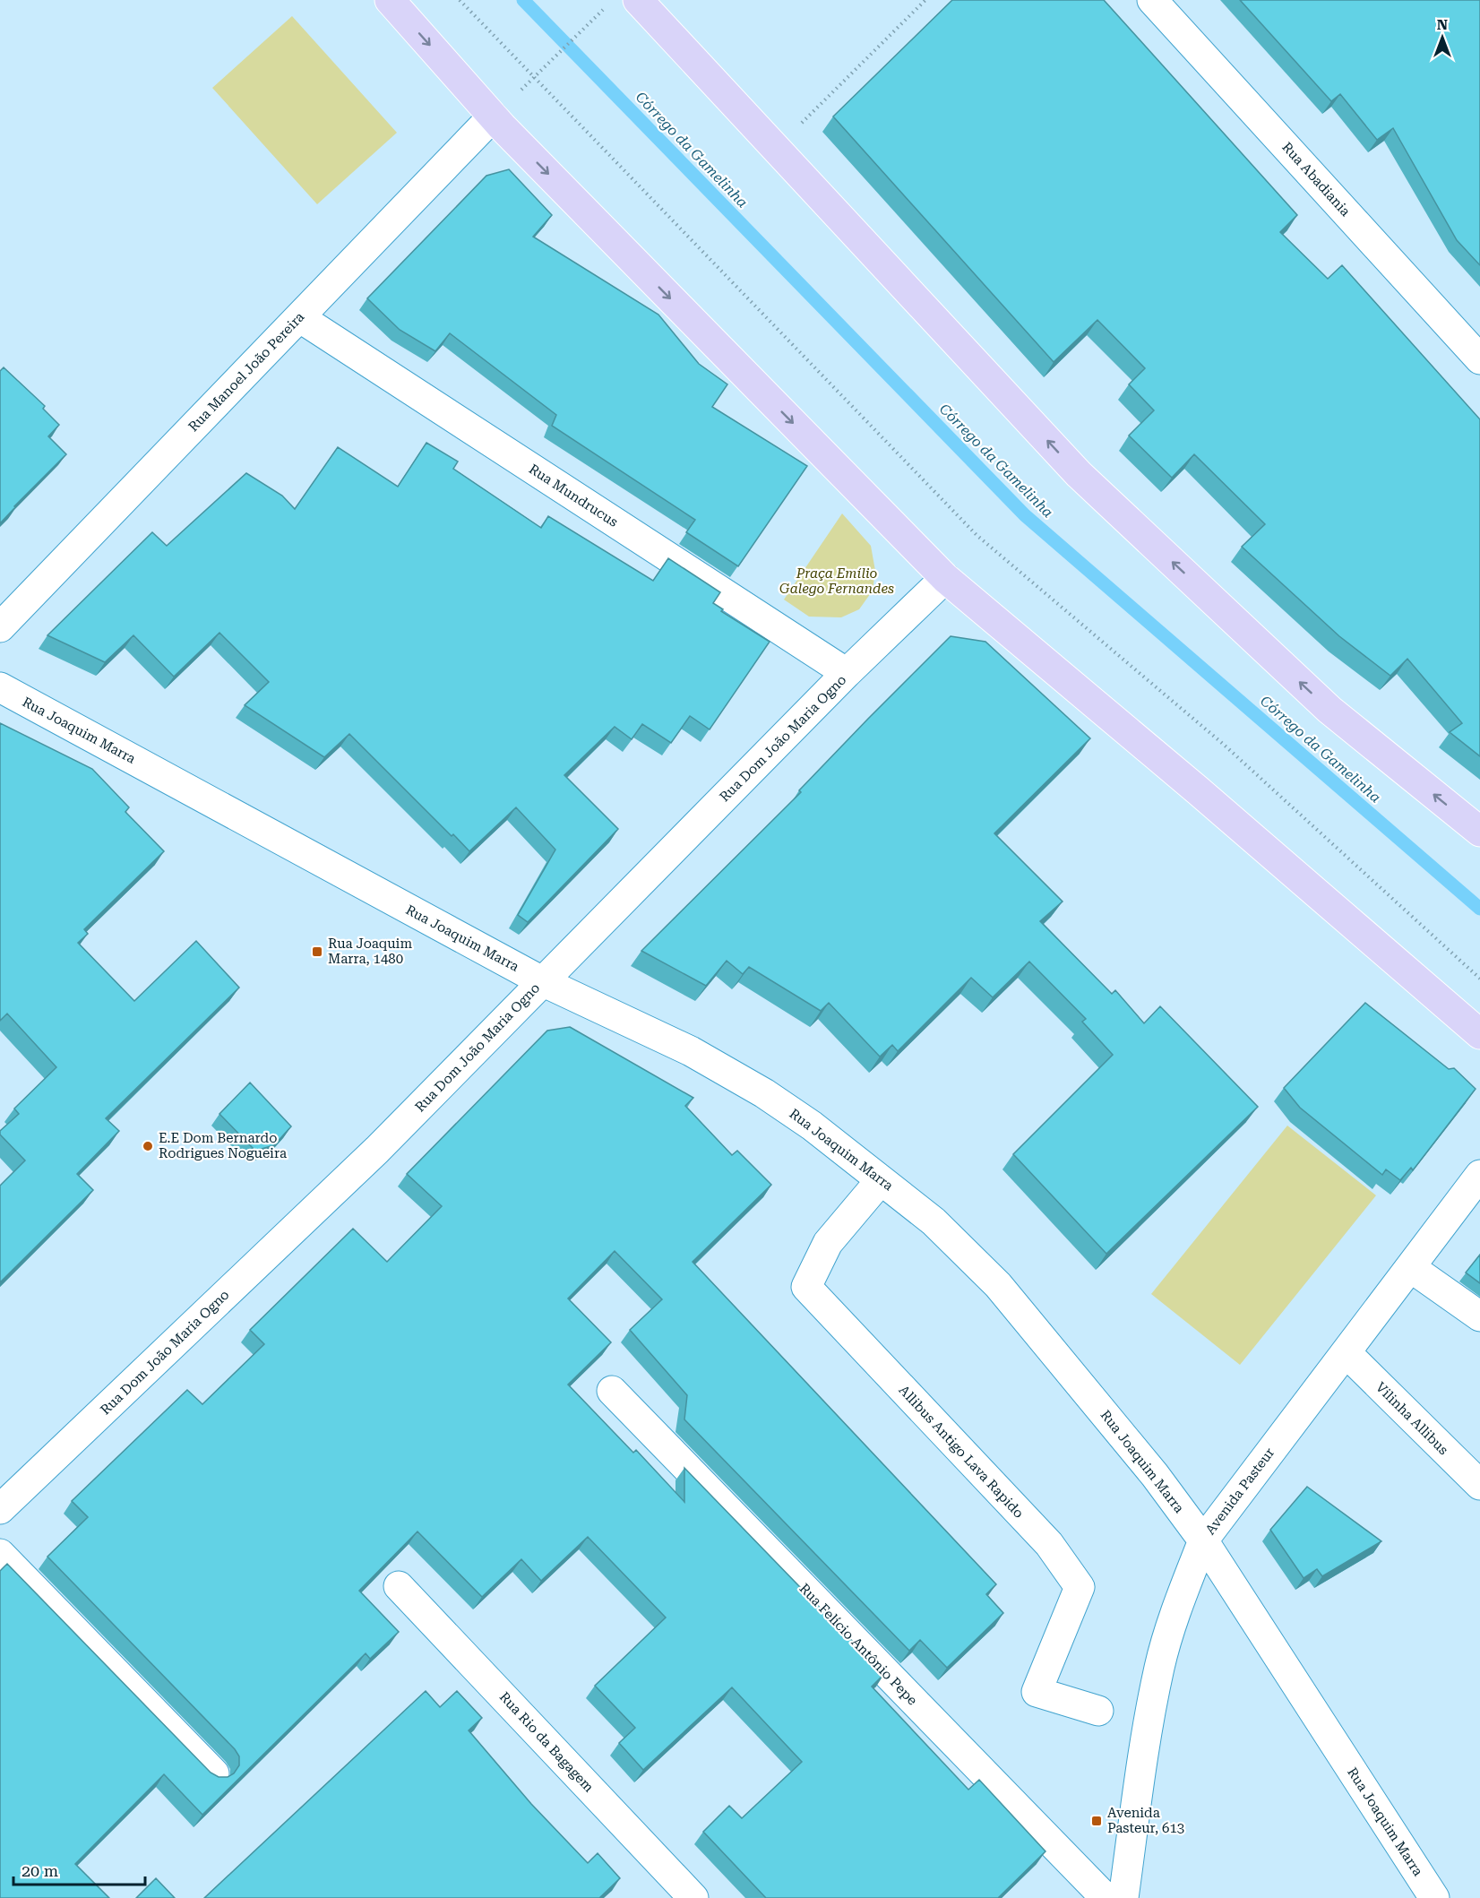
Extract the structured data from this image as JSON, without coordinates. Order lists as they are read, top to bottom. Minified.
{"streets":{"street":["Rua Abadiania","Rua Manoel João Pereira","Rua Mundrucus","Rua Joaquim Marra","Rua Dom João Maria Ogno","Vilinha Allibus","Allibus Antigo Lava Rapido","Avenida Pasteur","Rua Felício Antônio Pepe","Rua Rio da Bagagem"]},"crossings":[["Rua Manoel João Pereira","Rua Mundrucus"],["Rua Mundrucus","Rua Dom João Maria Ogno"],["Rua Joaquim Marra","Rua Dom João Maria Ogno"],["Rua Joaquim Marra","Allibus Antigo Lava Rapido"],["Rua Joaquim Marra","Avenida Pasteur"],["Vilinha Allibus","Avenida Pasteur"]],"water":["Córrego da Gamelinha"],"parks":["Praça Emílio Galego Fernandes"],"places":{"transit":["Rua Joaquim Marra, 1480","Avenida Pasteur, 613"],"other":["E.E Dom Bernardo Rodrigues Nogueira"]},"scale_bar":"20 m","north":"top"}
